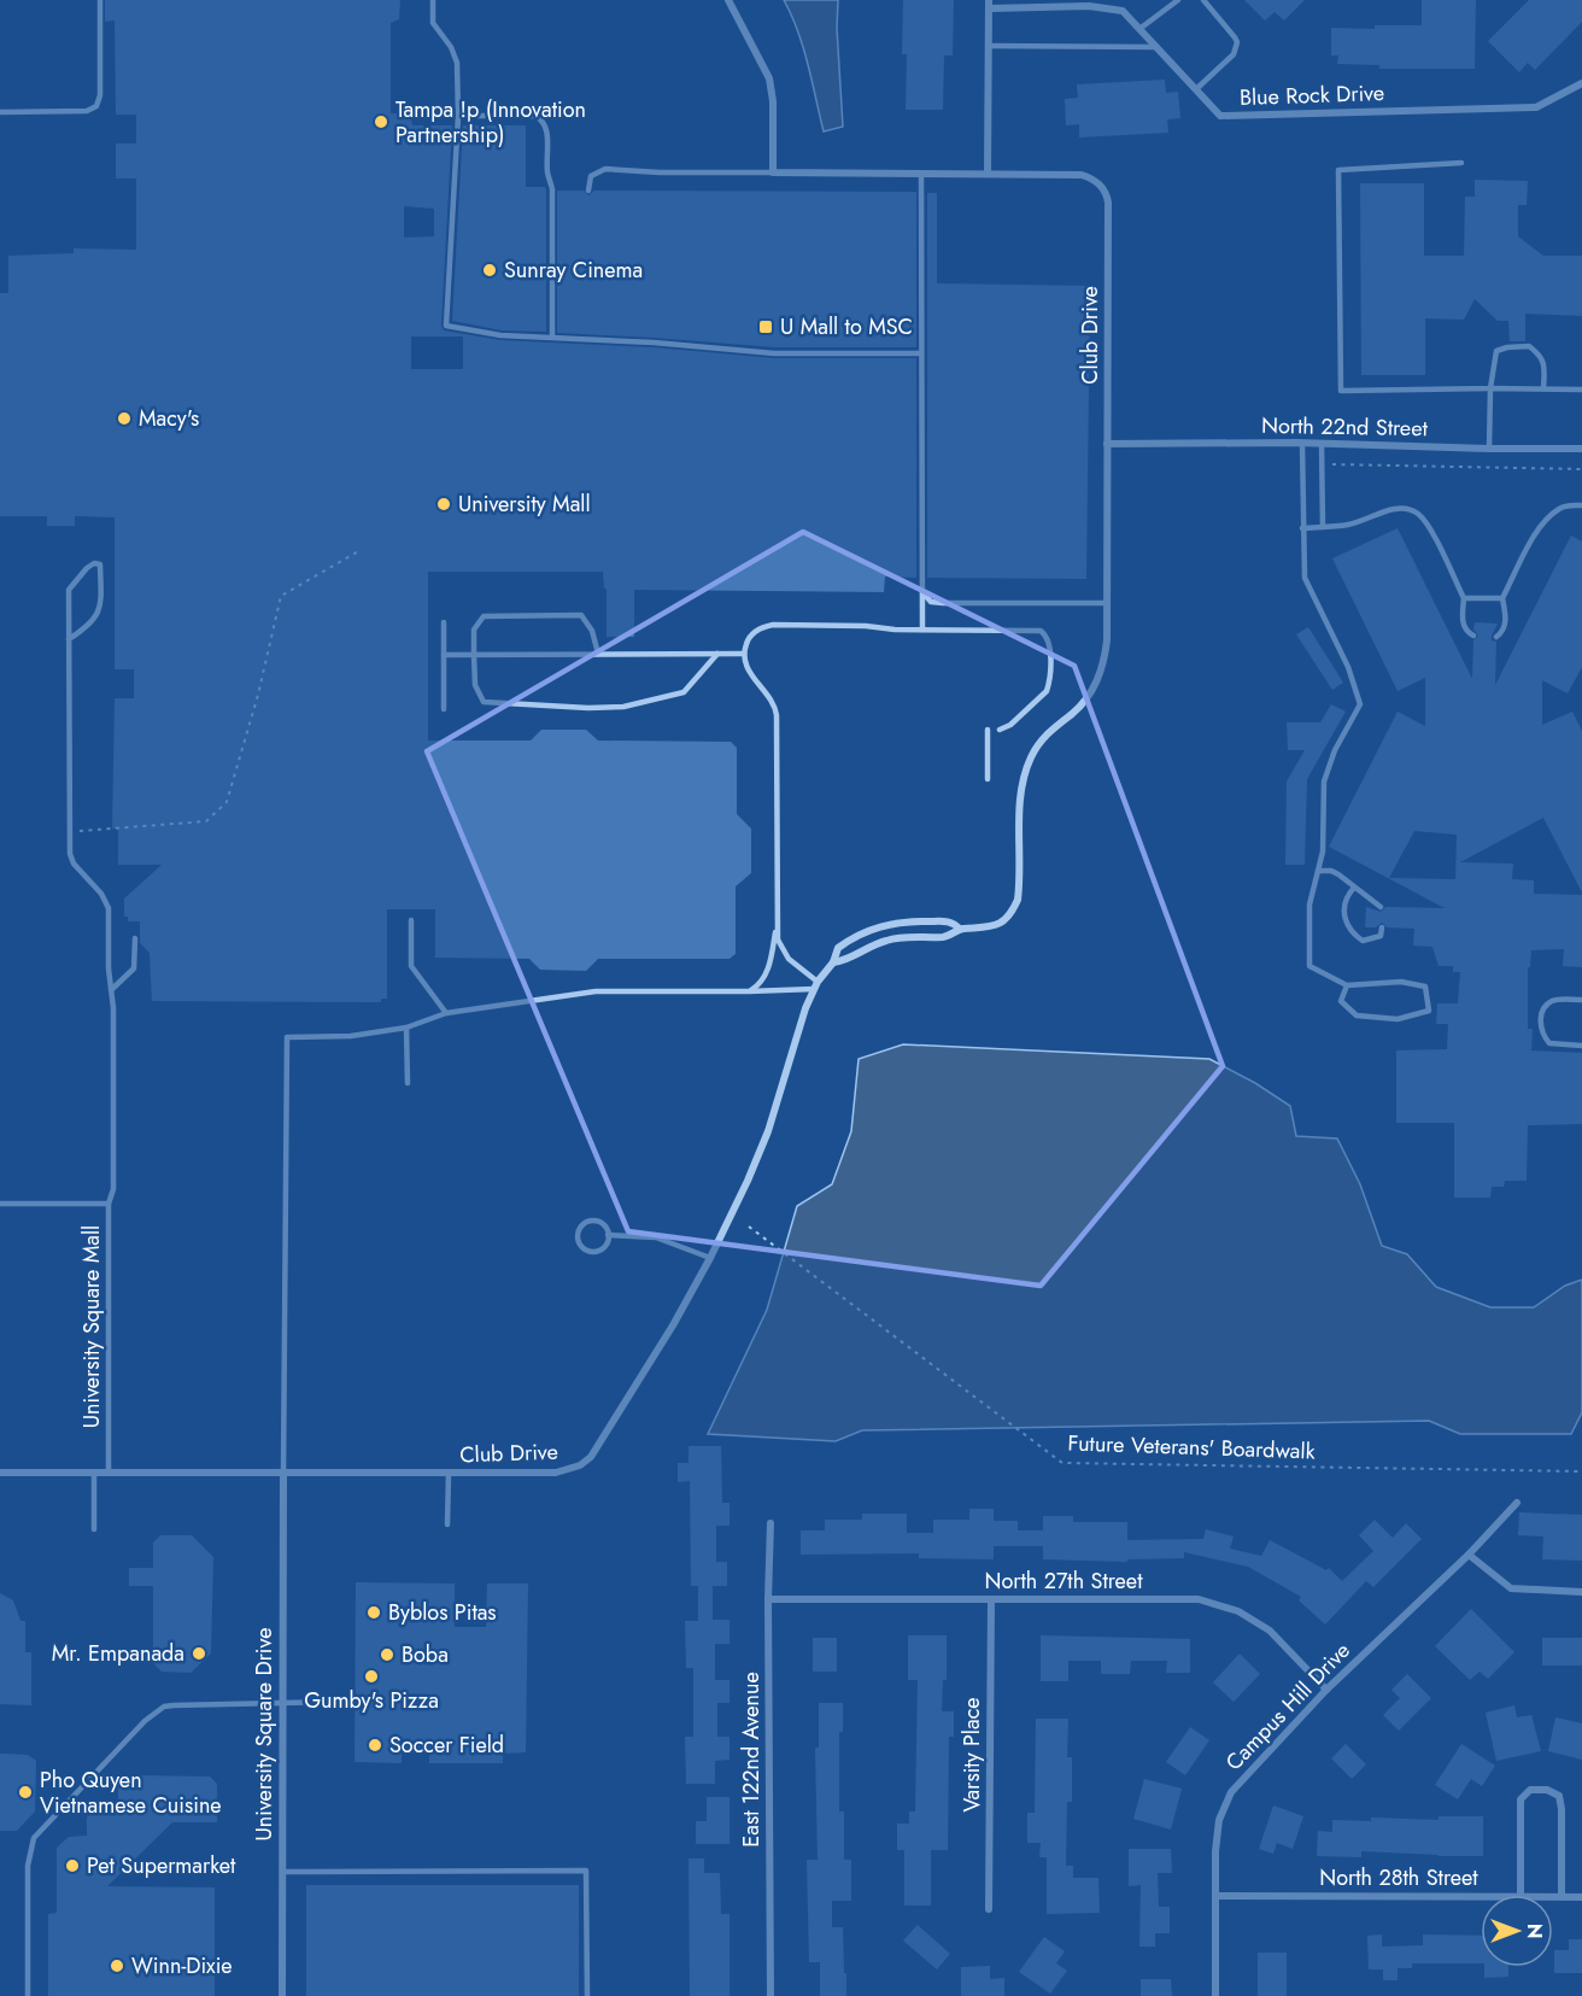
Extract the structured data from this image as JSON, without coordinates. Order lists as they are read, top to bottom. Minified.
{"streets":{"street":["Blue Rock Drive","Club Drive","North 22nd Street","North 27th Street","Campus Hill Drive","University Square Drive","Varsity Place","East 122nd Avenue","North 28th Street"],"lane":["University Square Mall"],"path":["Future Veterans' Boardwalk"]},"crossings":[["Blue Rock Drive","Club Drive"],["Club Drive","North 22nd Street"],["Club Drive","University Square Mall"],["Club Drive","University Square Drive"],["North 27th Street","Campus Hill Drive"],["North 27th Street","Varsity Place"],["North 27th Street","East 122nd Avenue"],["Campus Hill Drive","North 28th Street"]],"places":{"other":["Tampa !p (Innovation Partnership)","Sunray Cinema","Macy's","University Mall","Byblos Pitas","Mr. Empanada","Boba","Gumby's Pizza","Soccer Field","Pho Quyen Vietnamese Cuisine","Pet Supermarket","Winn-Dixie"],"transit":["U Mall to MSC"]},"north":"right"}
